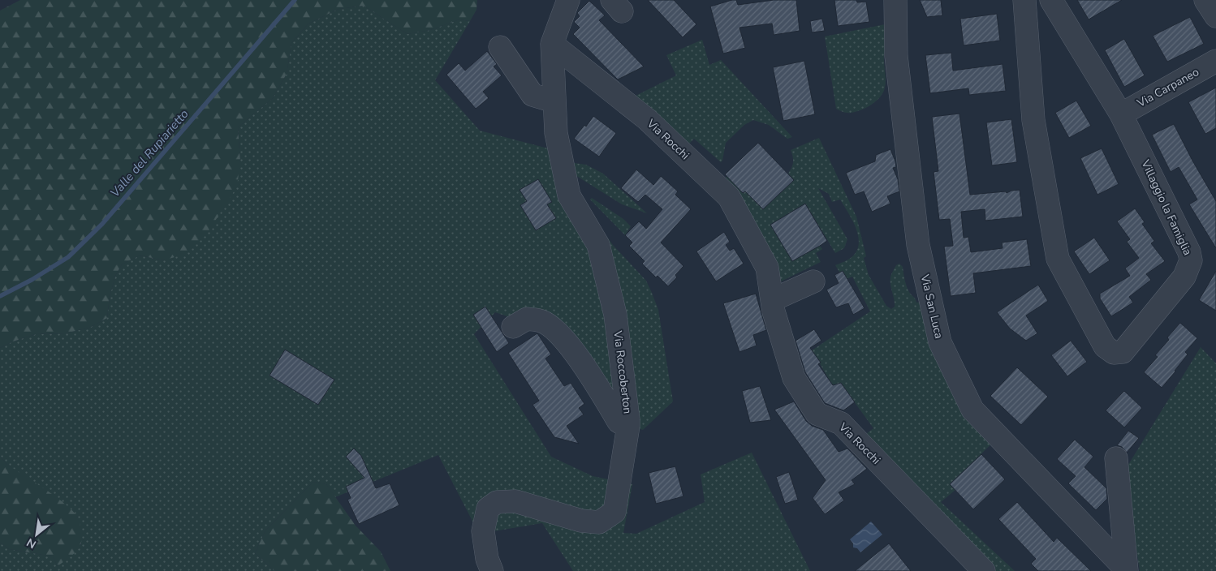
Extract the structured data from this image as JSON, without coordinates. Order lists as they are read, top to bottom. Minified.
{"streets":{"street":["Via Carpaneo","Via Rocchi","Villaggio la Famiglia","Via San Luca","Via Roccoberton"]},"crossings":[["Via Carpaneo","Villaggio la Famiglia"],["Via Rocchi","Via Roccoberton"]],"water":["Valle del Rupiarietto"],"north":"bottom left"}
